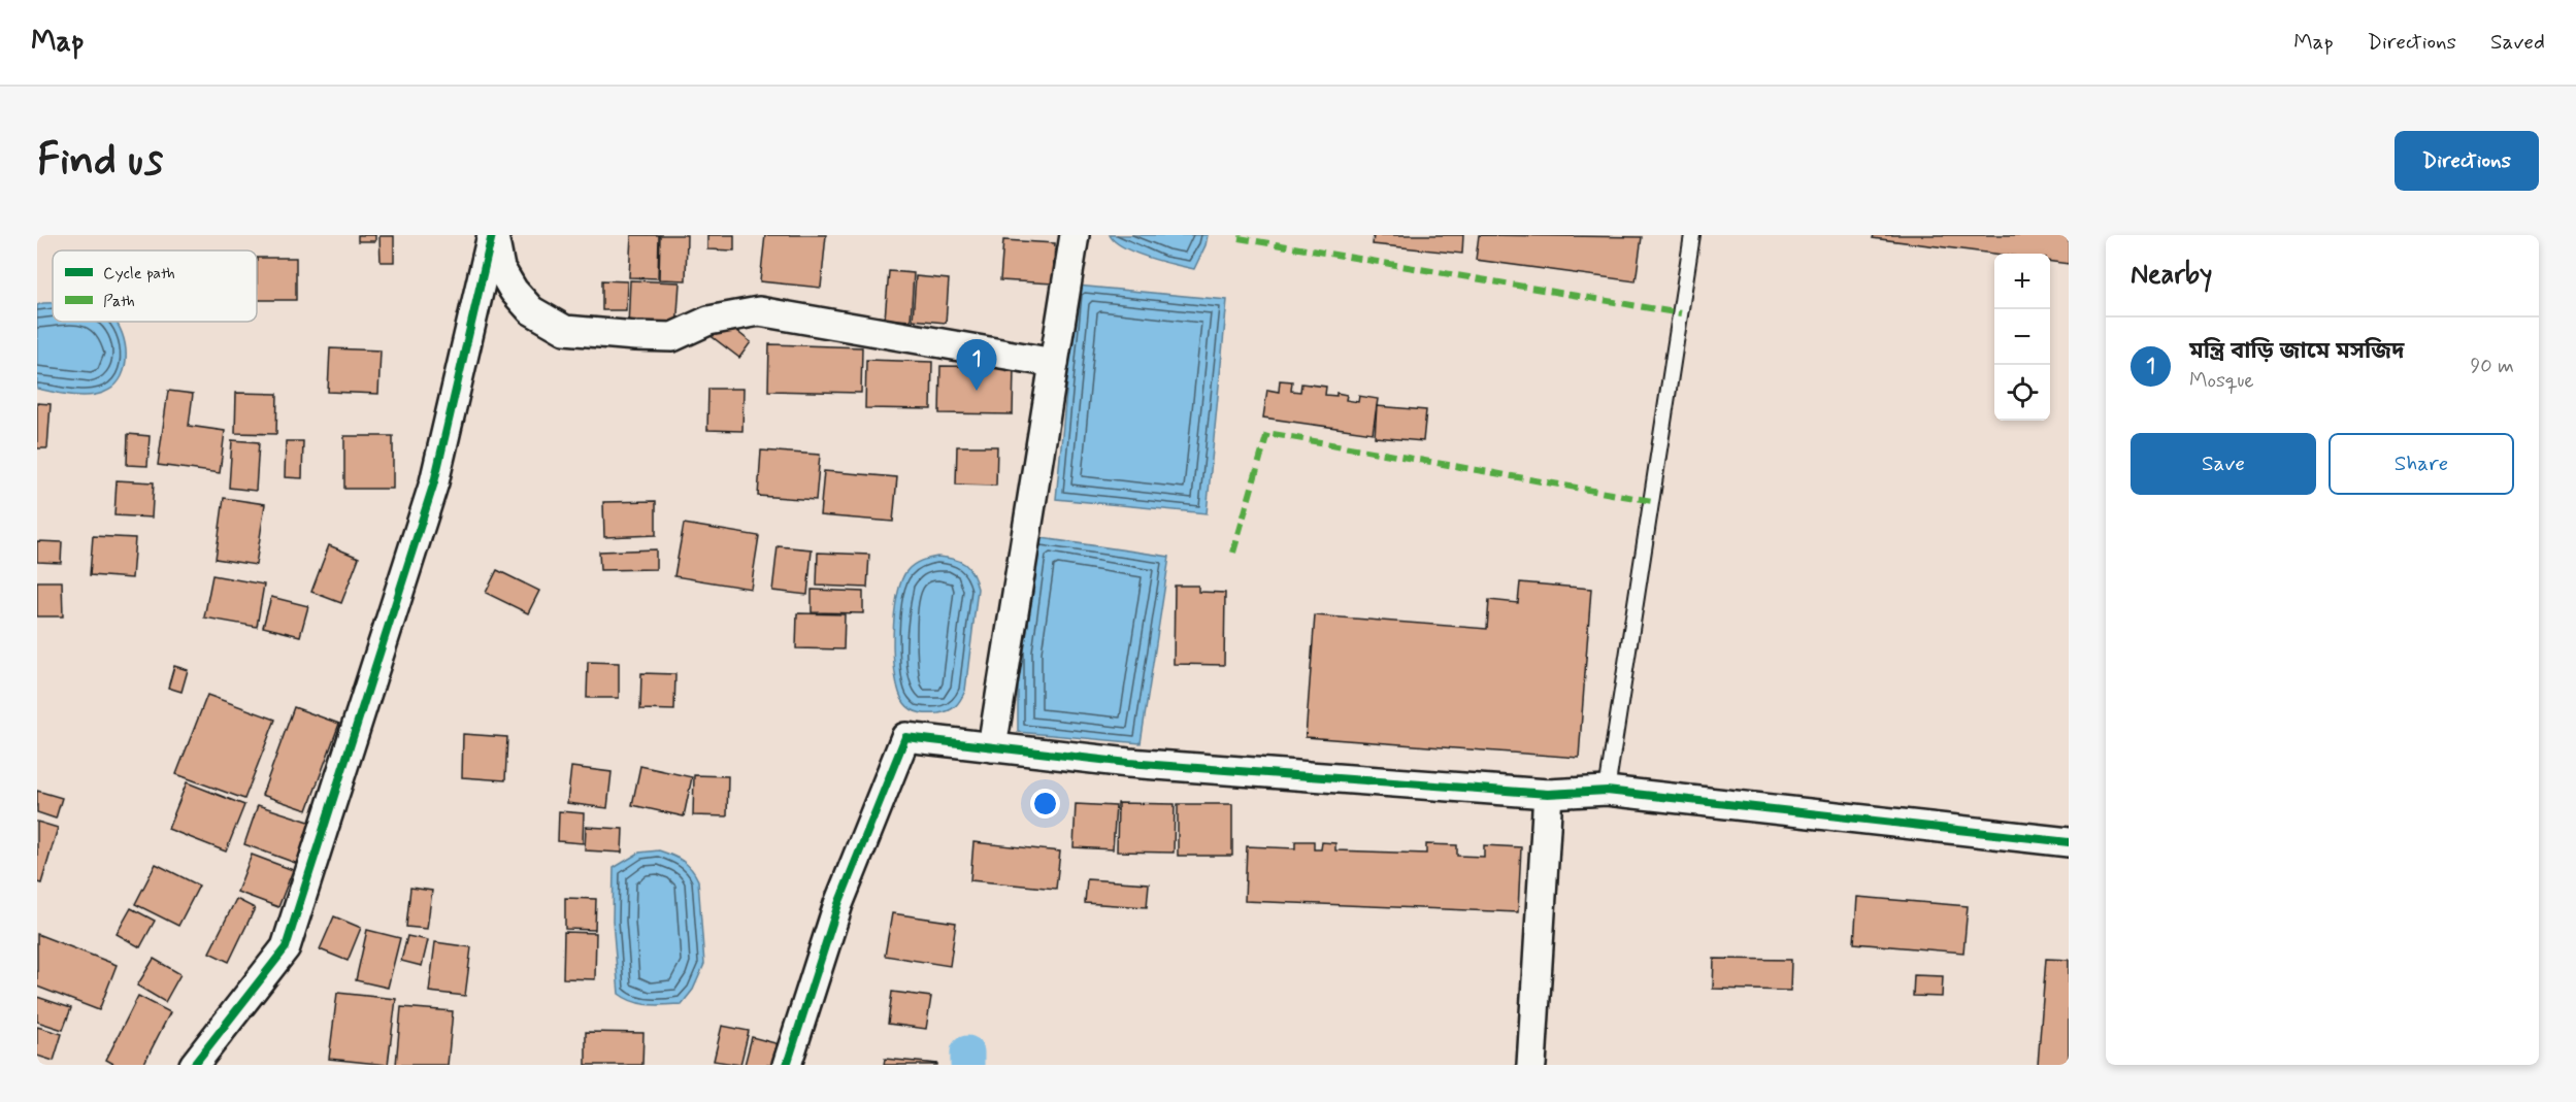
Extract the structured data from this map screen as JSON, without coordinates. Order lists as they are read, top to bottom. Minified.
{"legend":["Cycle path","Path"],"page":{"header":"Map","nav":["Map","Directions","Saved"],"buttons":["Directions",["Save","Share"]],"title":"Find us","heading":"Nearby","map_buttons":["+","−"],"list":[{"mark":"1","name":"মন্ত্রি বাড়ি জামে মসজিদ","note":"Mosque","value":"90 m"}],"pins":"1"}}
